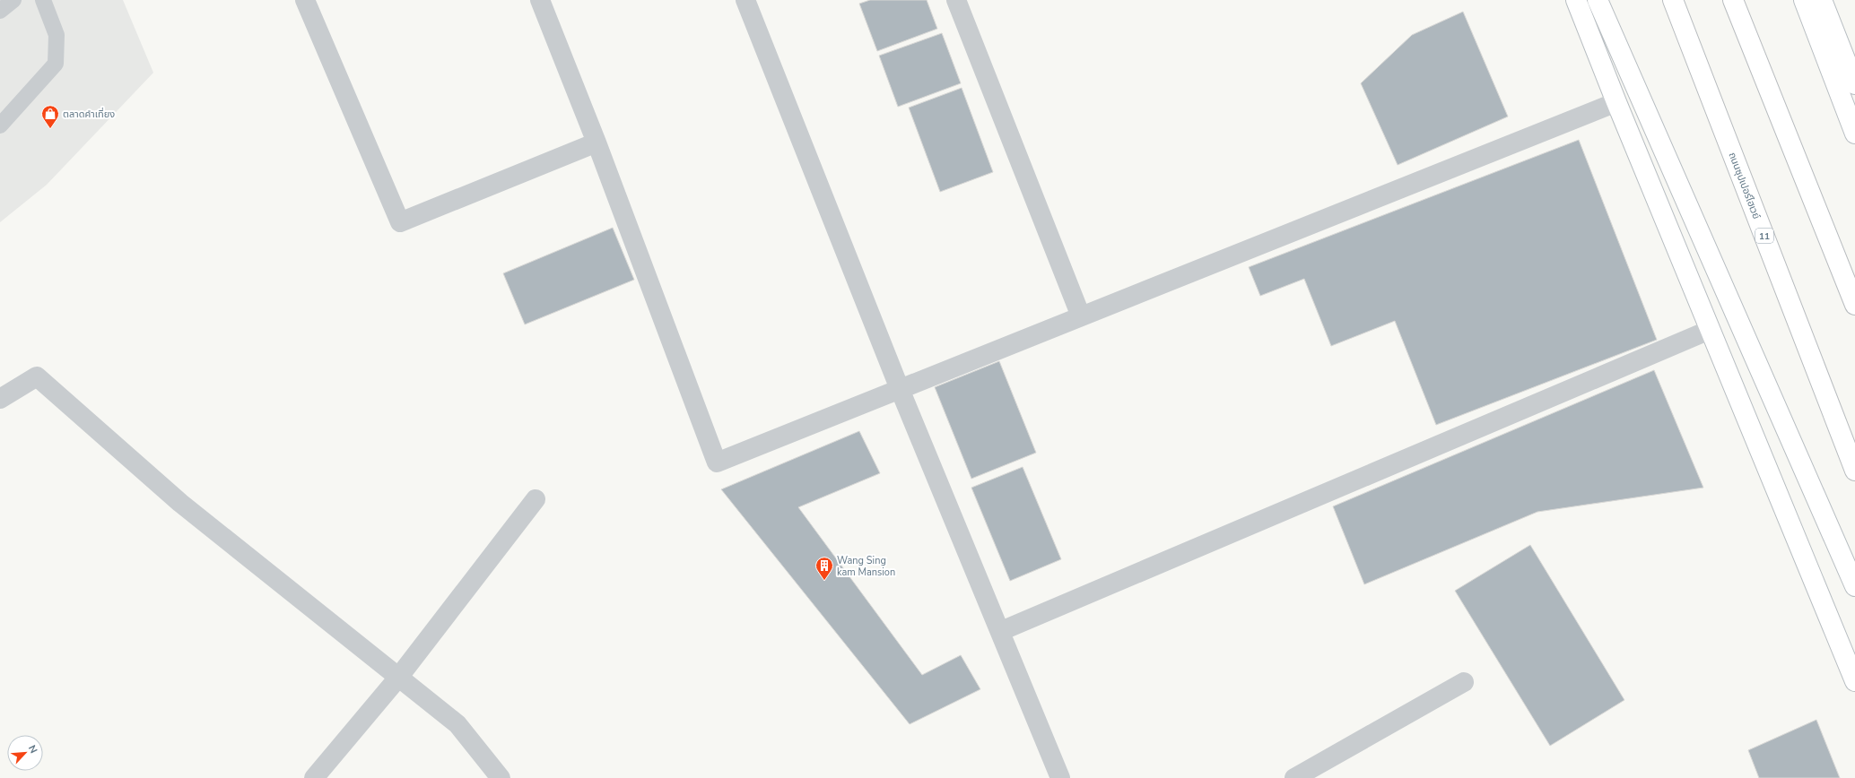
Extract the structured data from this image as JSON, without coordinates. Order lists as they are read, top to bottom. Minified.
{"streets":{"main road":["ถนนซุปเปอร์ไฮเวย์","11"]},"places":{"shop":["ตลาดคำเที่ยง"],"building":["Wang Sing kam Mansion"]},"north":"top right"}
